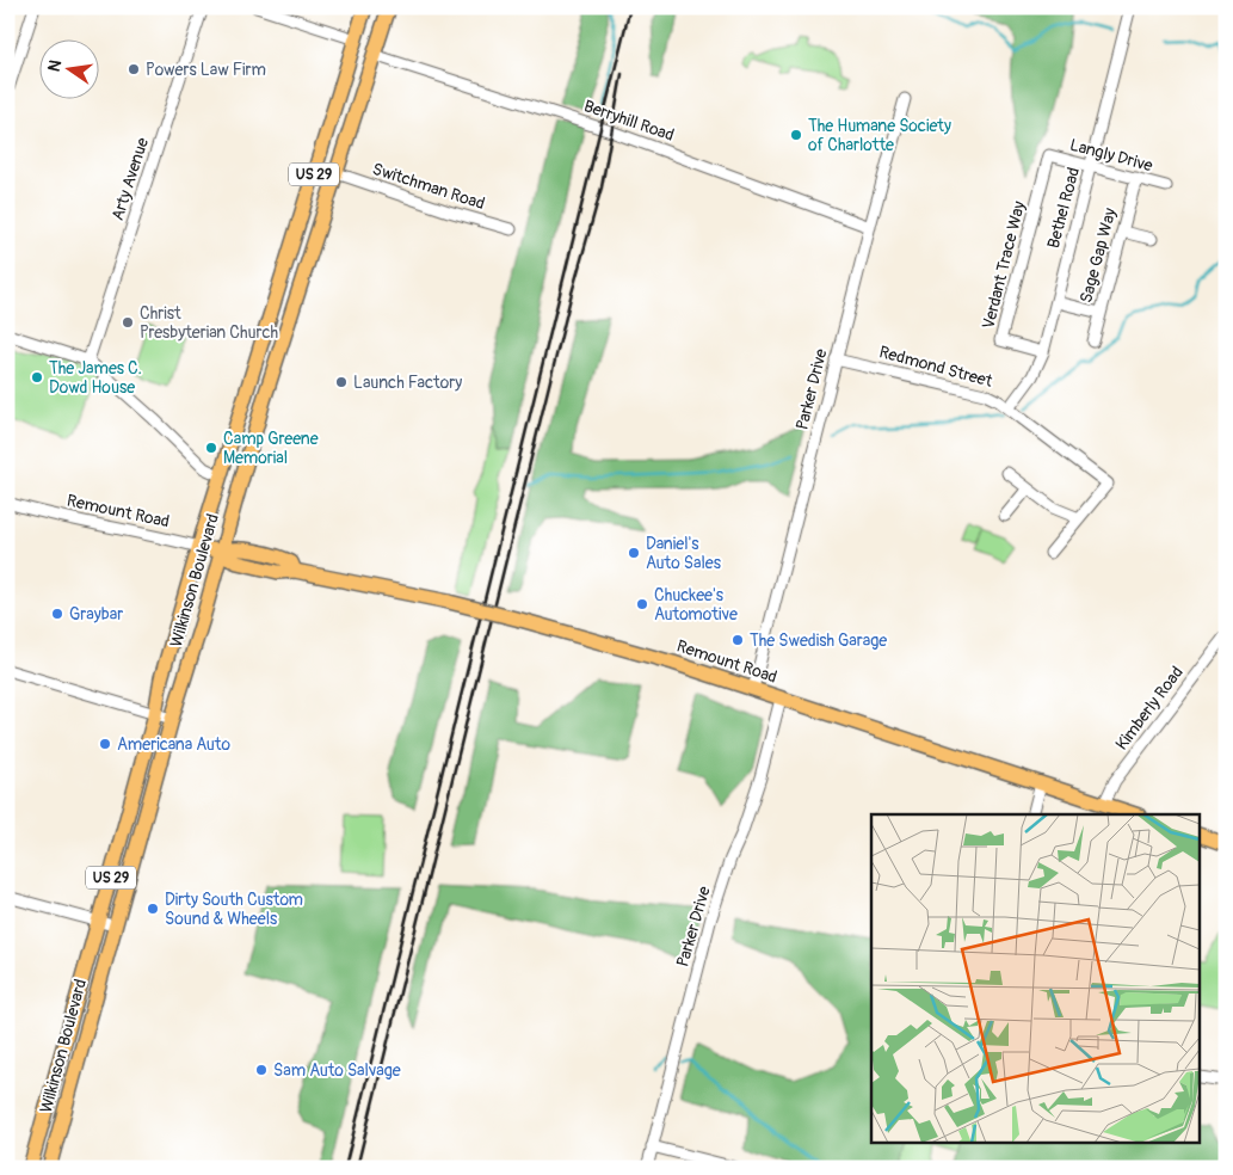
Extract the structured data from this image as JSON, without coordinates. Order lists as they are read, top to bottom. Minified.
{"streets":{"main road":["US 29","Remount Road","Wilkinson Boulevard"],"street":["Berryhill Road","Langly Drive","Arty Avenue","Switchman Road","Bethel Road","Sage Gap Way","Verdant Trace Way","Redmond Street","Parker Drive","Kimberly Road"]},"crossings":[["Berryhill Road","Parker Drive"],["Berryhill Road","Wilkinson Boulevard"],["Langly Drive","Bethel Road"],["Langly Drive","Sage Gap Way"],["Langly Drive","Verdant Trace Way"],["Switchman Road","Wilkinson Boulevard"],["Bethel Road","Verdant Trace Way"],["Bethel Road","Redmond Street"],["Redmond Street","Parker Drive"],["Parker Drive","Remount Road"],["Remount Road","Wilkinson Boulevard"],["Remount Road","Kimberly Road"]],"places":["Powers Law Firm","The Humane Society of Charlotte","Christ Presbyterian Church","The James C. Dowd House","Launch Factory","Camp Greene Memorial","Daniel's Auto Sales","Chuckee's Automotive","Graybar","The Swedish Garage","Americana Auto","Dirty South Custom Sound & Wheels","Sam Auto Salvage"],"north":"left"}
